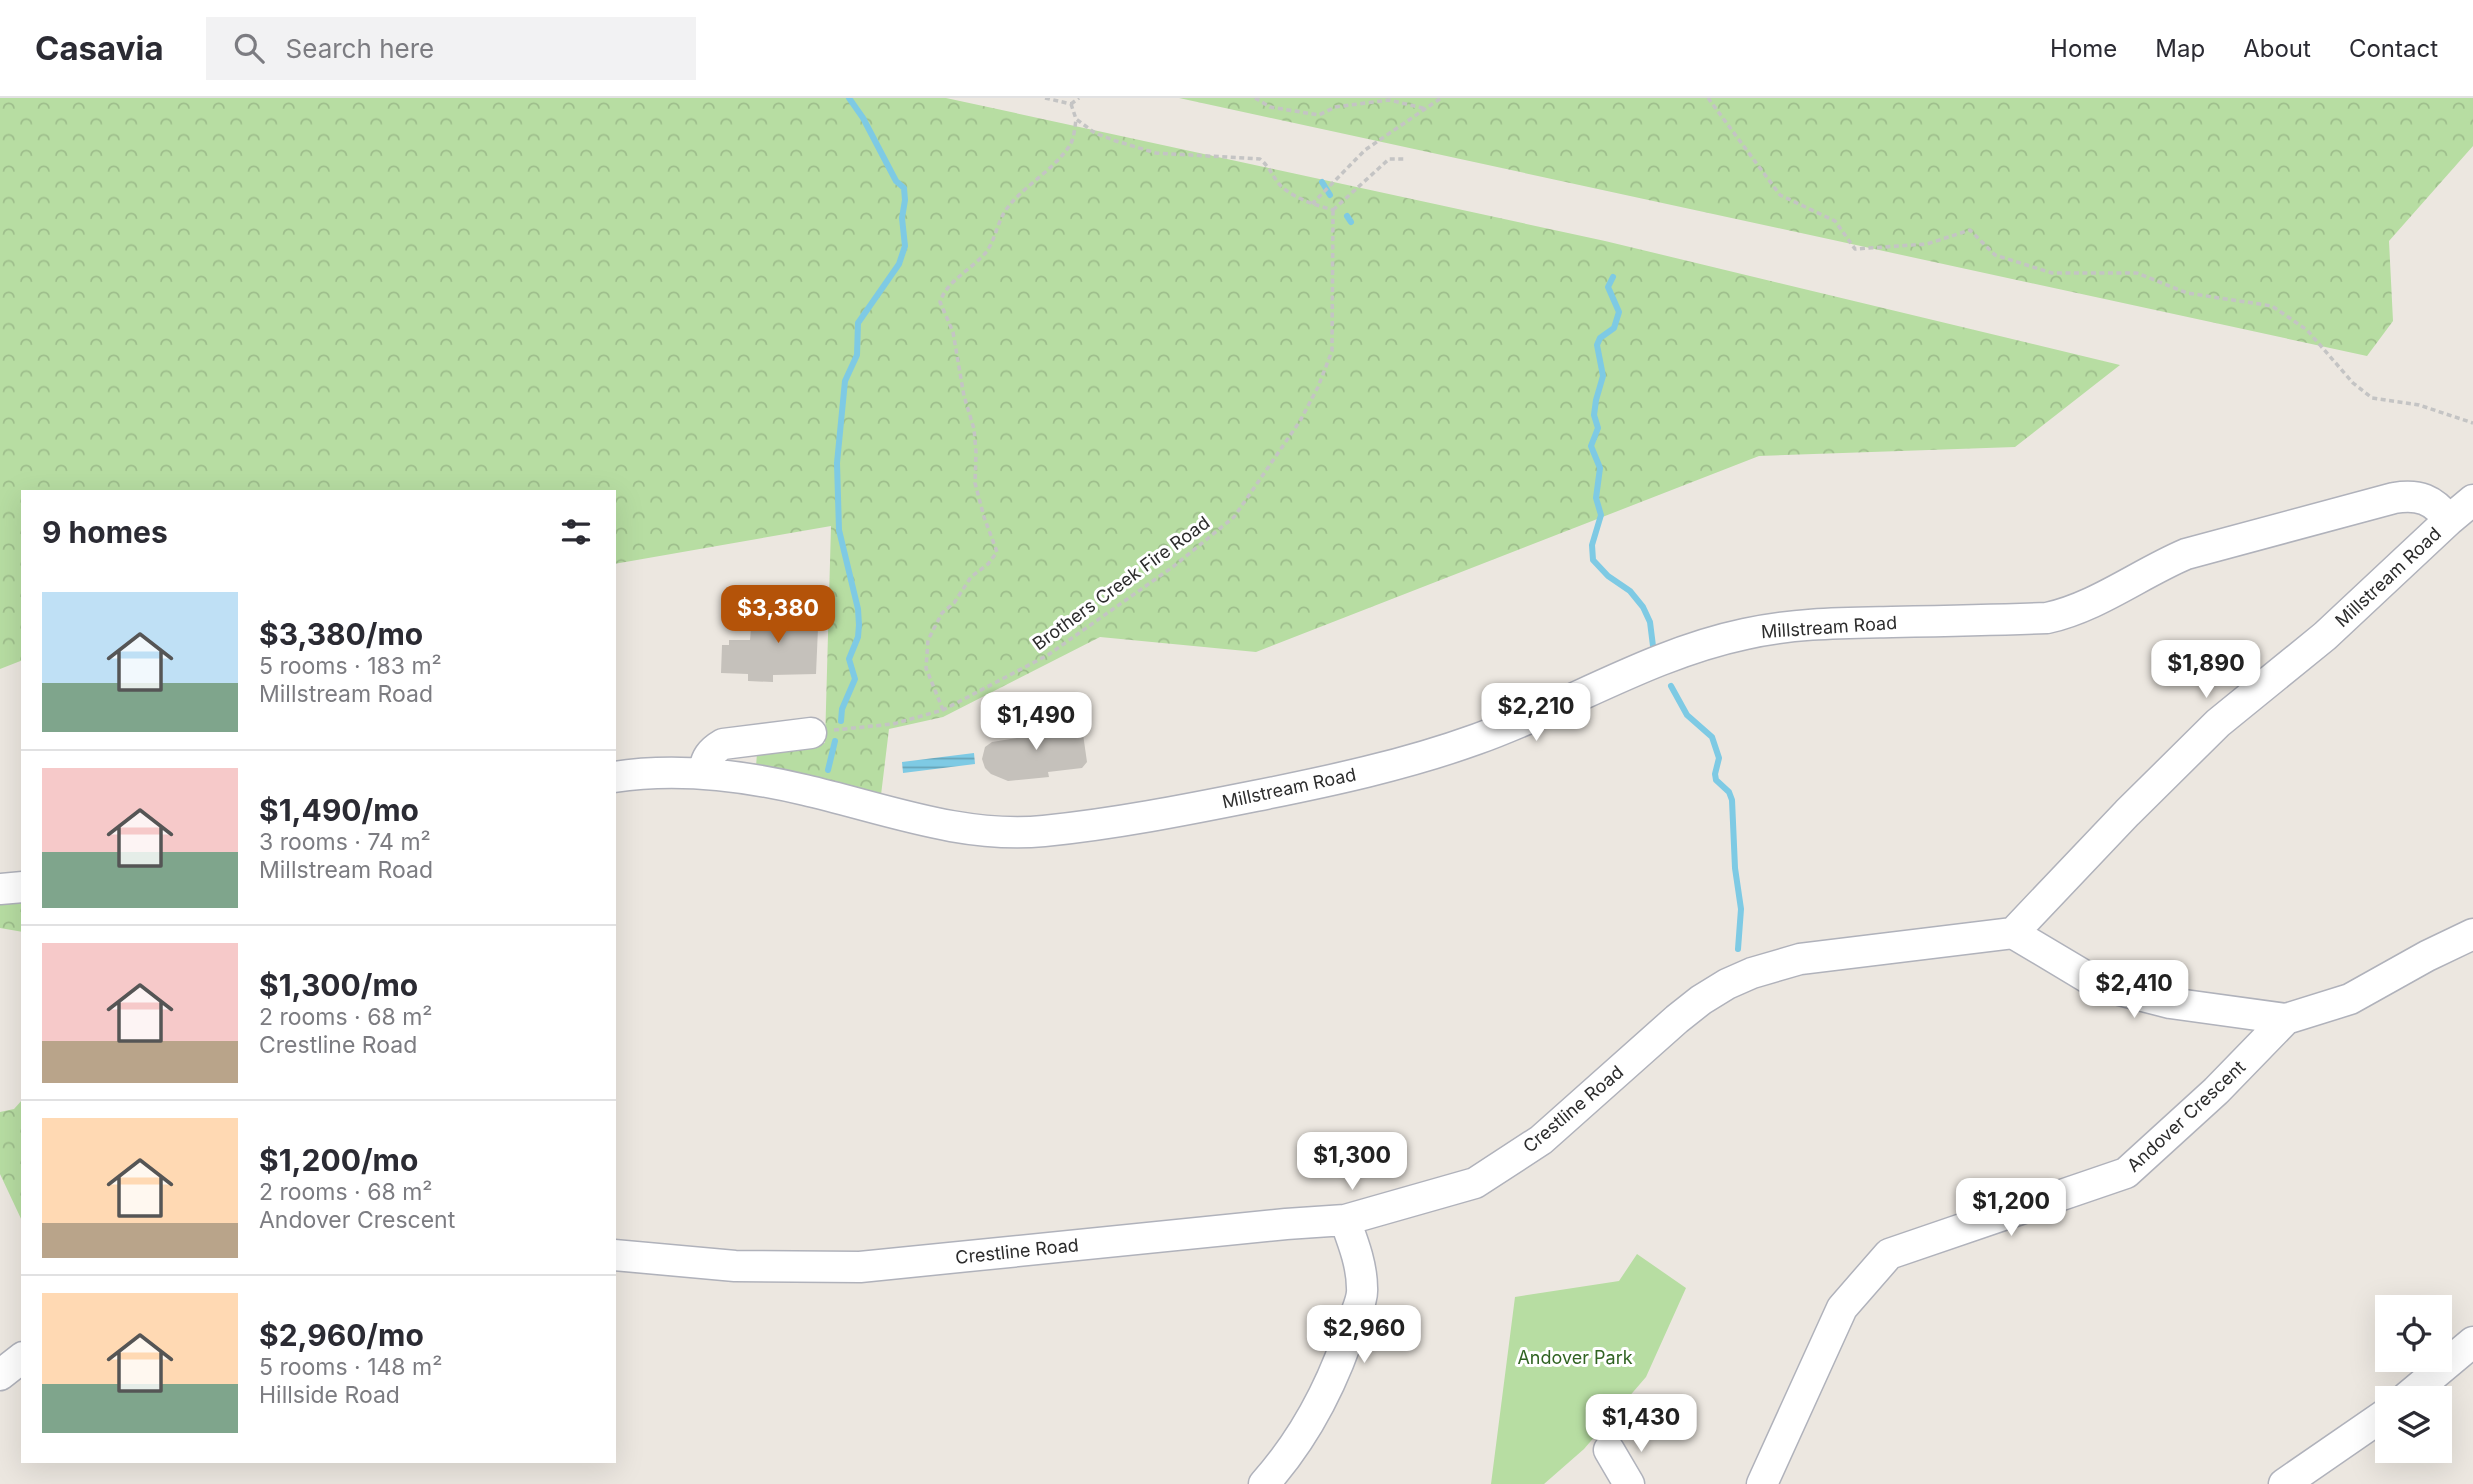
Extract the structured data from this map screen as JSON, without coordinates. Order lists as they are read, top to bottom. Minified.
{"streets":{"street":["Millstream Road","Crestline Road","Andover Crescent"],"path":["Brothers Creek Fire Road"]},"crossings":[["Millstream Road","Crestline Road"]],"parks":["Andover Park"],"page":{"header":"Casavia","search":"Search here","nav":["Home","Map","About","Contact"],"heading":"9 homes","list":[{"name":"$3,380/mo","note":"5 rooms · 183 m² · Millstream Road"},{"name":"$1,490/mo","note":"3 rooms · 74 m² · Millstream Road"},{"name":"$1,300/mo","note":"2 rooms · 68 m² · Crestline Road"},{"name":"$1,200/mo","note":"2 rooms · 68 m² · Andover Crescent"},{"name":"$2,960/mo","note":"5 rooms · 148 m² · Hillside Road"}],"price":["$3,380","$1,890","$2,210","$1,490","$2,410","$1,300","$1,200","$2,960","$1,430"]}}
